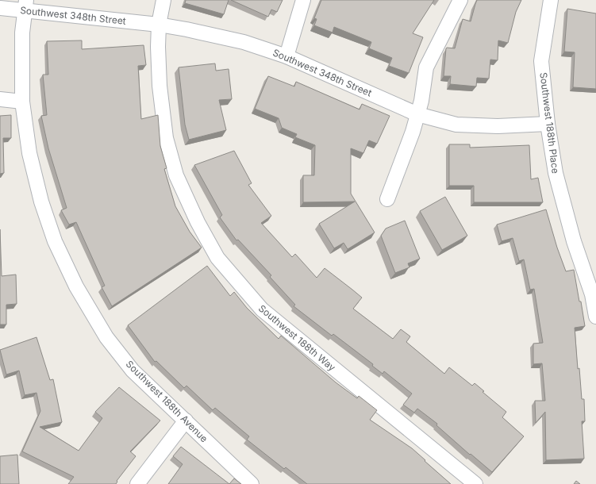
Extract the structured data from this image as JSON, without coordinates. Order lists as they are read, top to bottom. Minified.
{"streets":{"street":["Southwest 348th Street","Southwest 188th Place","Southwest 188th Way","Southwest 188th Avenue"]},"crossings":[["Southwest 348th Street","Southwest 188th Place"],["Southwest 348th Street","Southwest 188th Way"],["Southwest 348th Street","Southwest 188th Avenue"]]}
